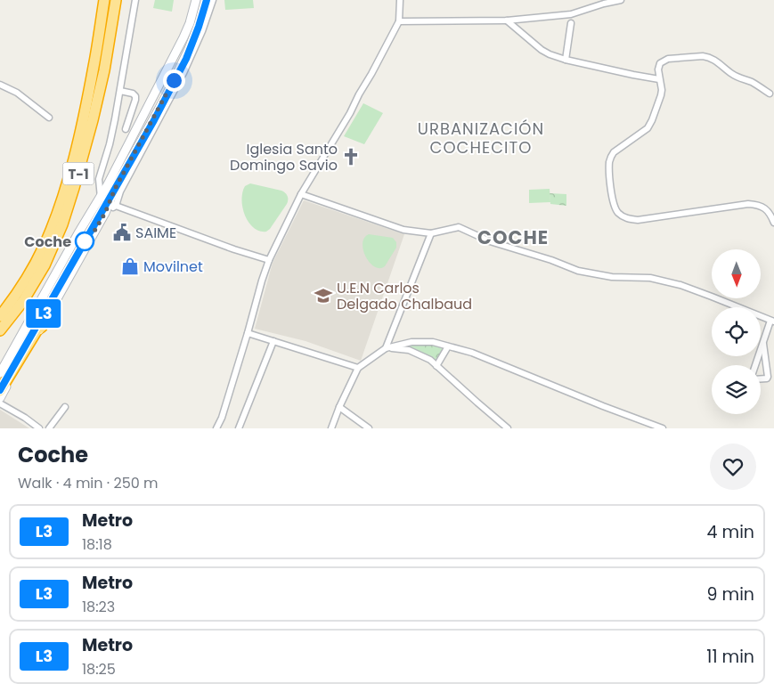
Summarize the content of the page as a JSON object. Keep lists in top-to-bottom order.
{
  "streets": {
    "highway": ["T-1"]
  },
  "districts": ["URBANIZACIÓN COCHECITO", "COCHE"],
  "places": {
    "church": ["Iglesia Santo Domingo Savio"],
    "public building": ["SAIME"],
    "other": ["Coche"],
    "shop": ["Movilnet"],
    "school or university": ["U.E.N Carlos Delgado Chalbaud"]
  },
  "lines": ["metro line L3"],
  "north": "bottom",
  "page": {
    "on_map": "L3",
    "heading": ["Coche", "Walk · 4 min · 250 m"],
    "list": [
      {
        "mark": "L3",
        "name": "Metro",
        "note": "18:18",
        "value": "4 min"
      },
      {
        "mark": "L3",
        "name": "Metro",
        "note": "18:23",
        "value": "9 min"
      },
      {
        "mark": "L3",
        "name": "Metro",
        "note": "18:25",
        "value": "11 min"
      }
    ]
  }
}
